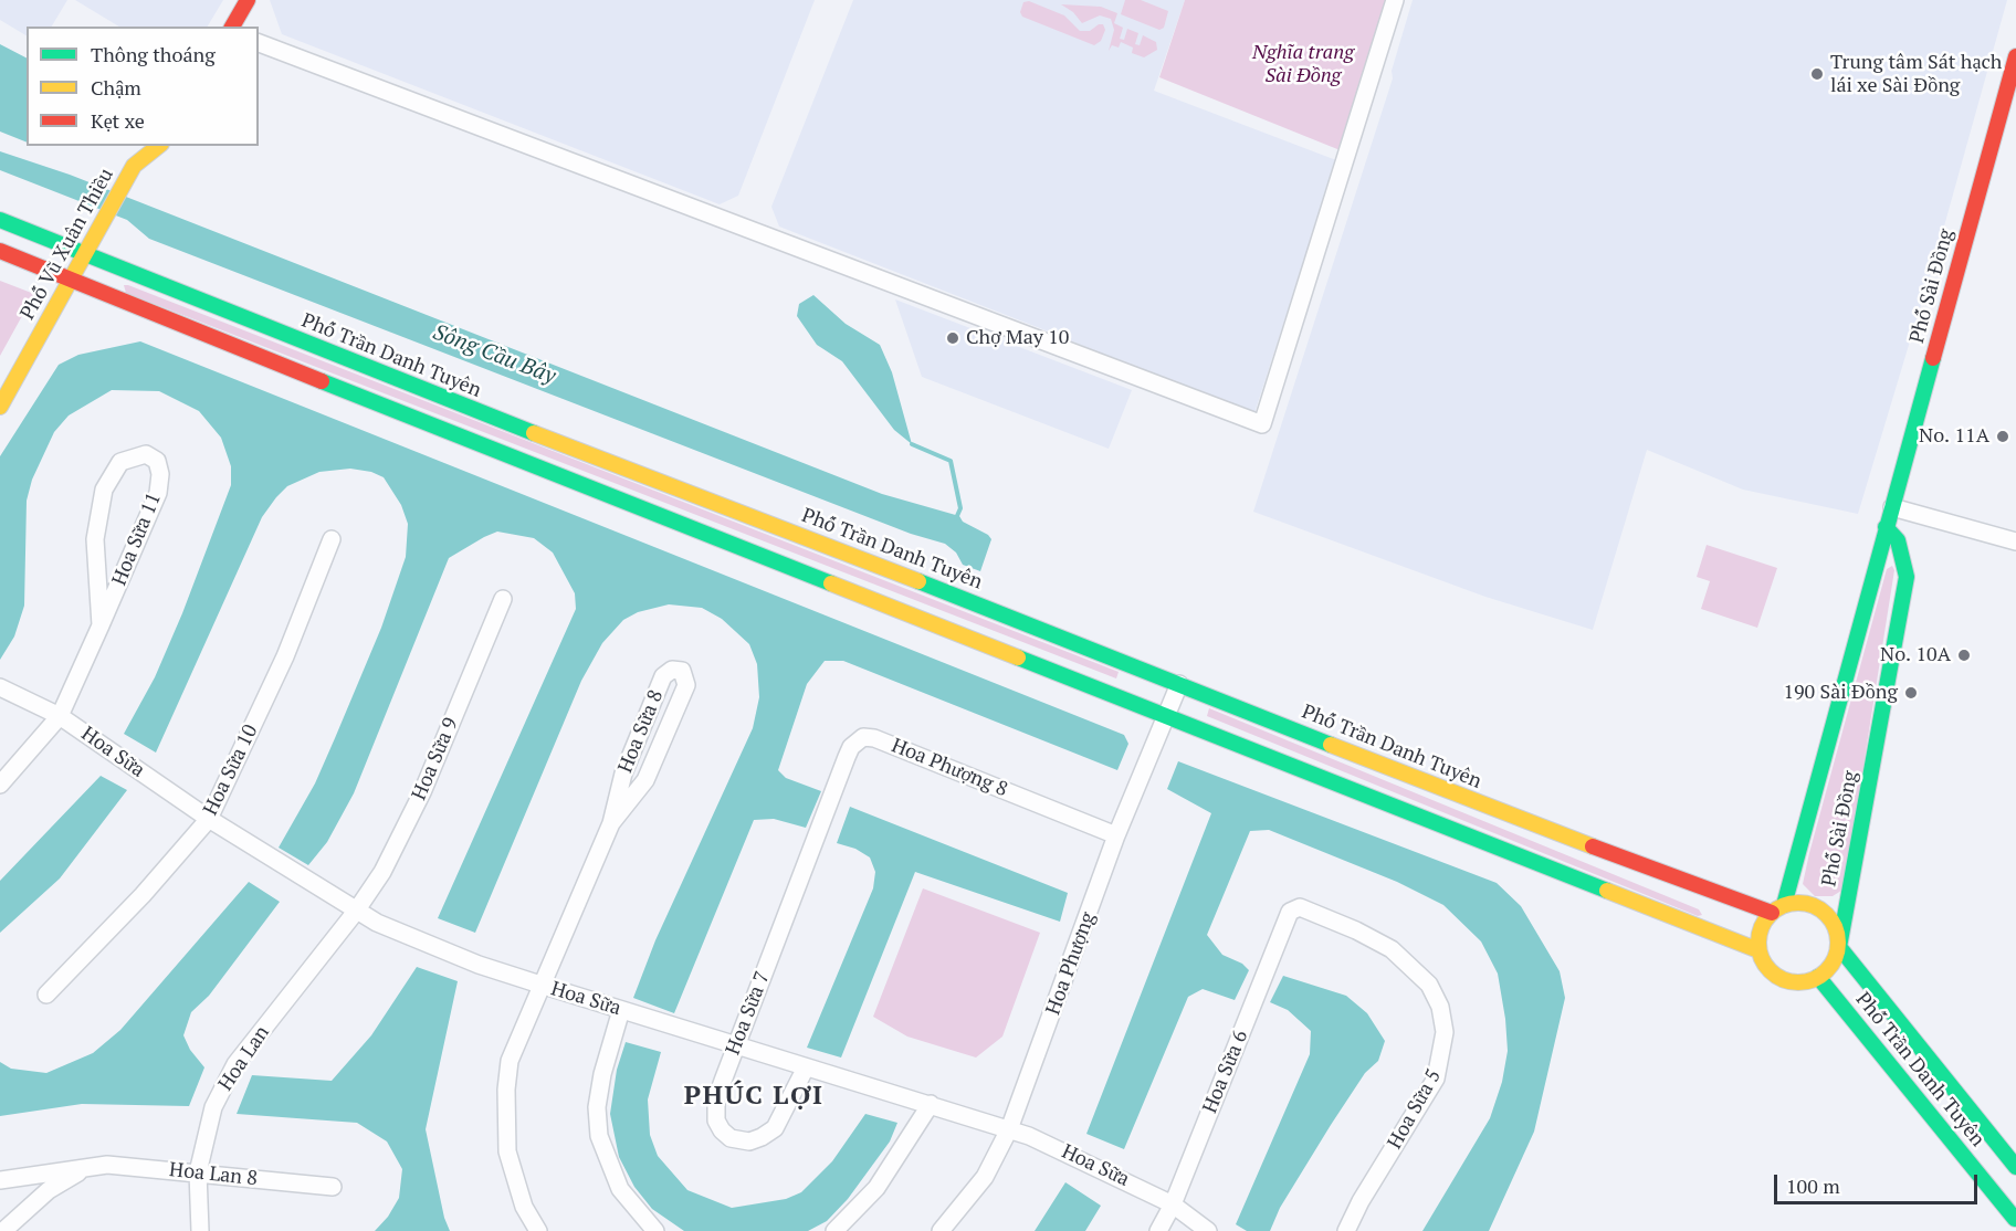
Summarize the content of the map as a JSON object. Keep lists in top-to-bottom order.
{
  "streets": {
    "main road": ["Phố Vũ Xuân Thiều", "Phố Sài Đồng", "Phố Trần Danh Tuyên"],
    "street": [
      "Hoa Sữa 11",
      "Hoa Sữa 8",
      "Hoa Sữa",
      "Hoa Sữa 9",
      "Hoa Phượng 8",
      "Hoa Sữa 10",
      "Hoa Phượng",
      "Hoa Sữa 7",
      "Hoa Lan",
      "Hoa Sữa 6",
      "Hoa Sữa 5",
      "Hoa Lan 8"
    ]
  },
  "crossings": [
    ["Phố Vũ Xuân Thiều", "Phố Trần Danh Tuyên"],
    ["Phố Sài Đồng", "Phố Trần Danh Tuyên"],
    ["Phố Trần Danh Tuyên", "Hoa Phượng"],
    ["Hoa Sữa 11", "Hoa Sữa"],
    ["Hoa Sữa 8", "Hoa Sữa"],
    ["Hoa Sữa", "Hoa Sữa 9"],
    ["Hoa Sữa", "Hoa Sữa 10"],
    ["Hoa Sữa", "Hoa Phượng"],
    ["Hoa Sữa", "Hoa Sữa 7"],
    ["Hoa Sữa", "Hoa Lan"],
    ["Hoa Sữa", "Hoa Sữa 6"],
    ["Hoa Sữa 9", "Hoa Lan"],
    ["Hoa Phượng 8", "Hoa Phượng"],
    ["Hoa Phượng 8", "Hoa Sữa 7"],
    ["Hoa Lan", "Hoa Lan 8"],
    ["Hoa Sữa 6", "Hoa Sữa 5"]
  ],
  "districts": ["PHÚC LỢI"],
  "water": ["Sông Cầu Bây"],
  "parks": ["Nghĩa trang Sài Đồng"],
  "places": [
    "Trung tâm Sát hạch lái xe Sài Đồng",
    "Chợ May 10",
    "No. 11A",
    "No. 10A",
    "190 Sài Đồng"
  ],
  "legend": ["Thông thoáng", "Chậm", "Kẹt xe"],
  "scale_bar": "100 m"
}
